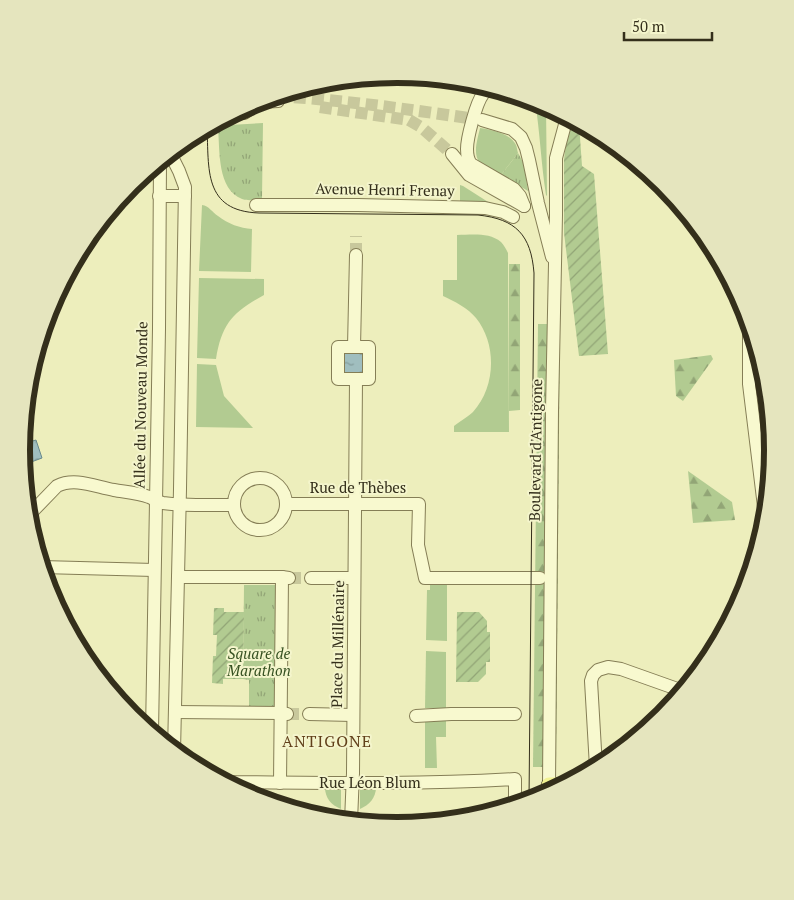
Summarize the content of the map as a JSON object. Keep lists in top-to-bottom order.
{
  "streets": {
    "street": [
      "Avenue Henri Frenay",
      "Allée du Nouveau Monde",
      "Boulevard d'Antigone",
      "Rue de Thèbes",
      "Place du Millénaire",
      "Rue Léon Blum"
    ]
  },
  "crossings": [
    ["Rue de Thèbes", "Place du Millénaire"],
    ["Place du Millénaire", "Rue Léon Blum"]
  ],
  "districts": ["ANTIGONE"],
  "parks": ["Square de Marathon"],
  "scale_bar": "50 m"
}
